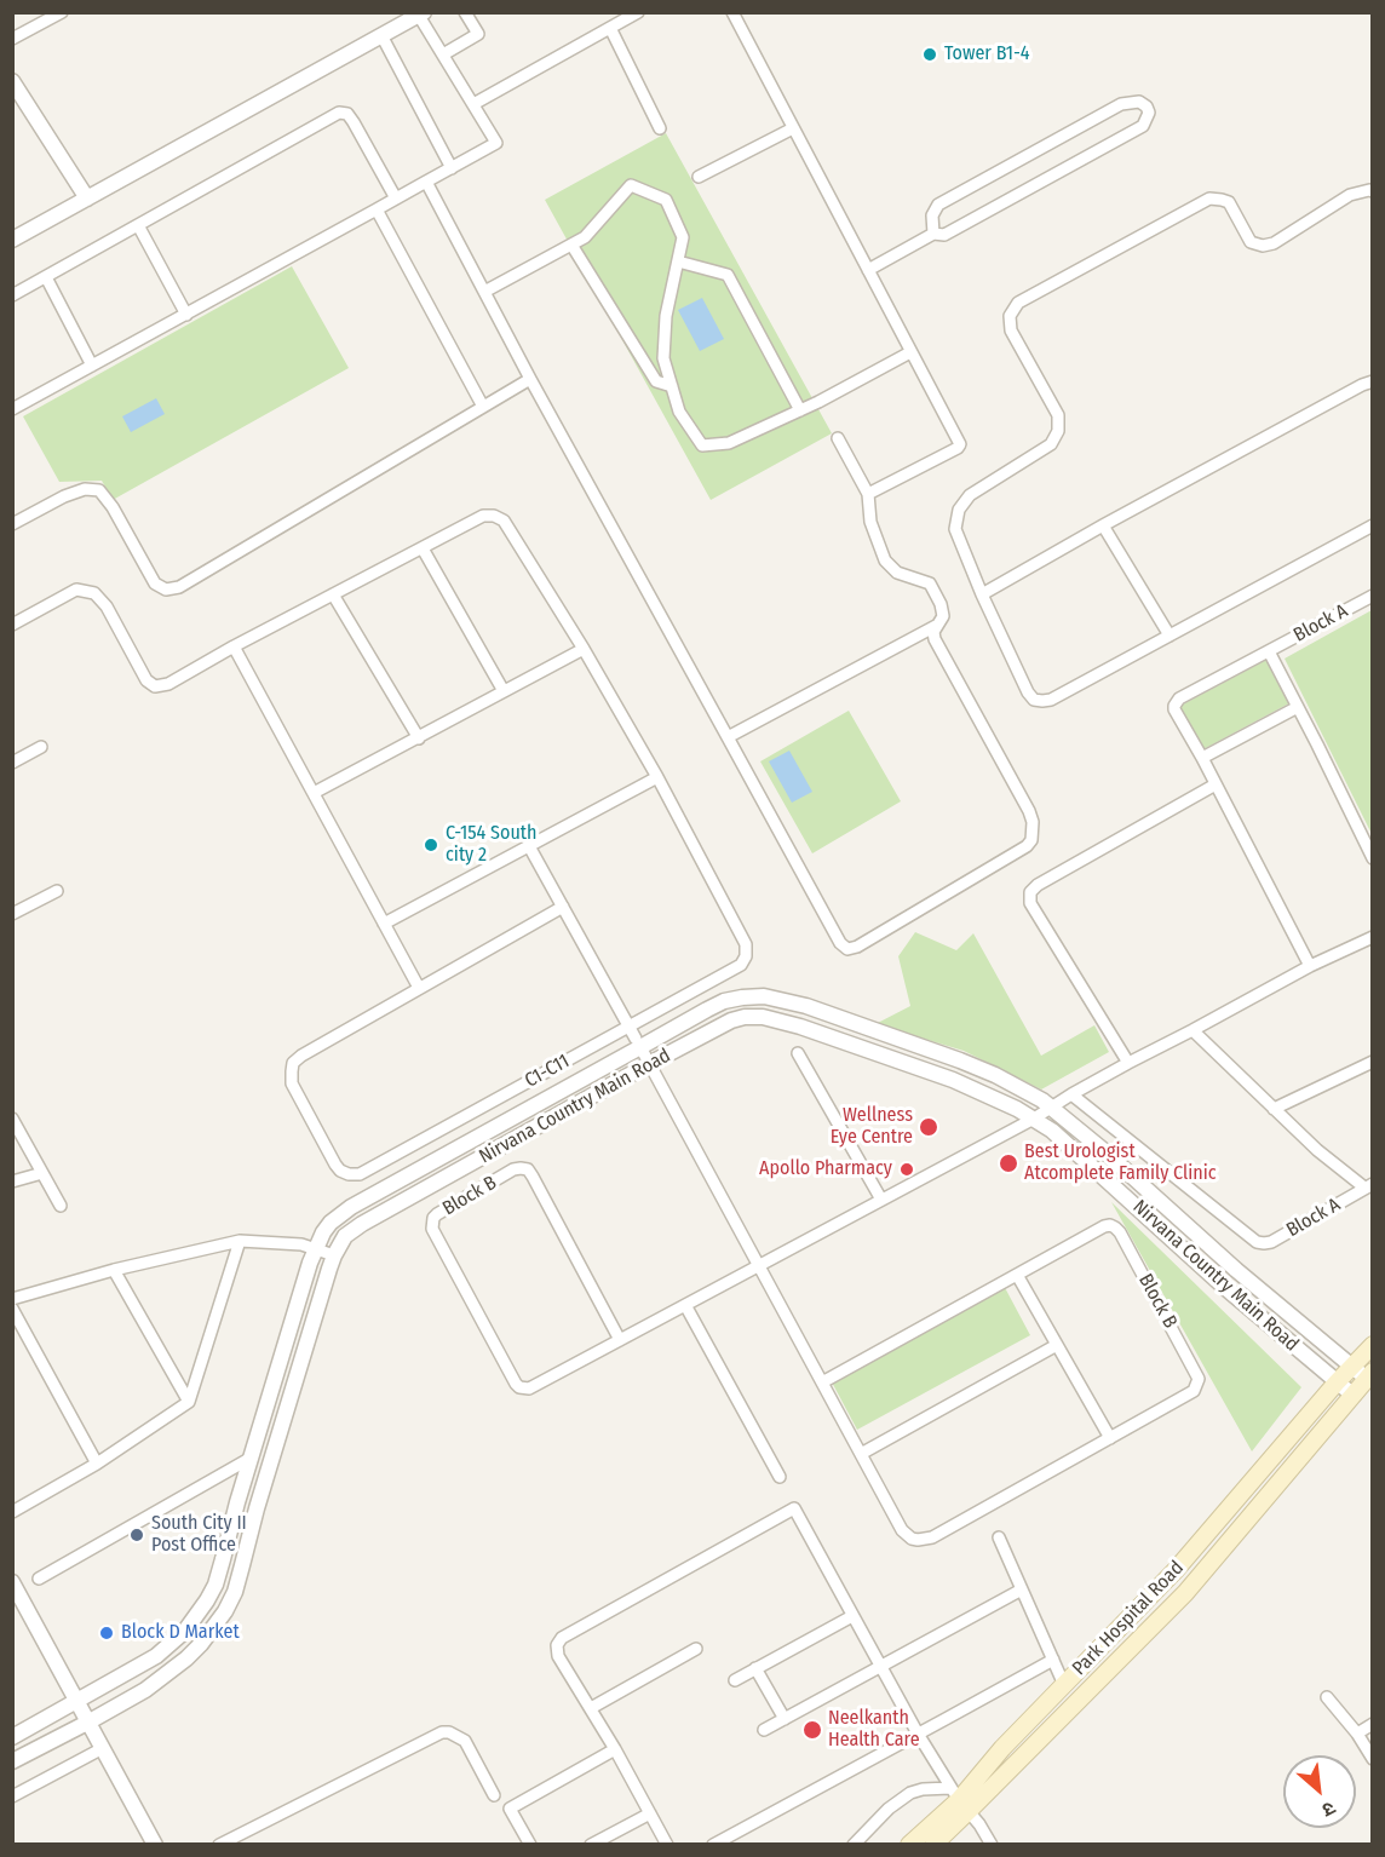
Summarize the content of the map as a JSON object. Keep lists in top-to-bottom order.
{
  "streets": {
    "main road": ["Park Hospital Road"],
    "street": [
      "Block A",
      "C1-C11",
      "Nirvana Country Main Road",
      "Block B"
    ]
  },
  "crossings": [
    ["Block A", "Block B"],
    ["C1-C11", "Block B"],
    ["Nirvana Country Main Road", "Block B"],
    ["Nirvana Country Main Road", "Park Hospital Road"]
  ],
  "places": [
    "Tower B1-4",
    "C-154 South city 2",
    "Wellness Eye Centre",
    "Best Urologist Atcomplete Family Clinic",
    "Apollo Pharmacy",
    "South City II Post Office",
    "Block D Market",
    "Neelkanth Health Care"
  ],
  "north": "bottom right"
}
